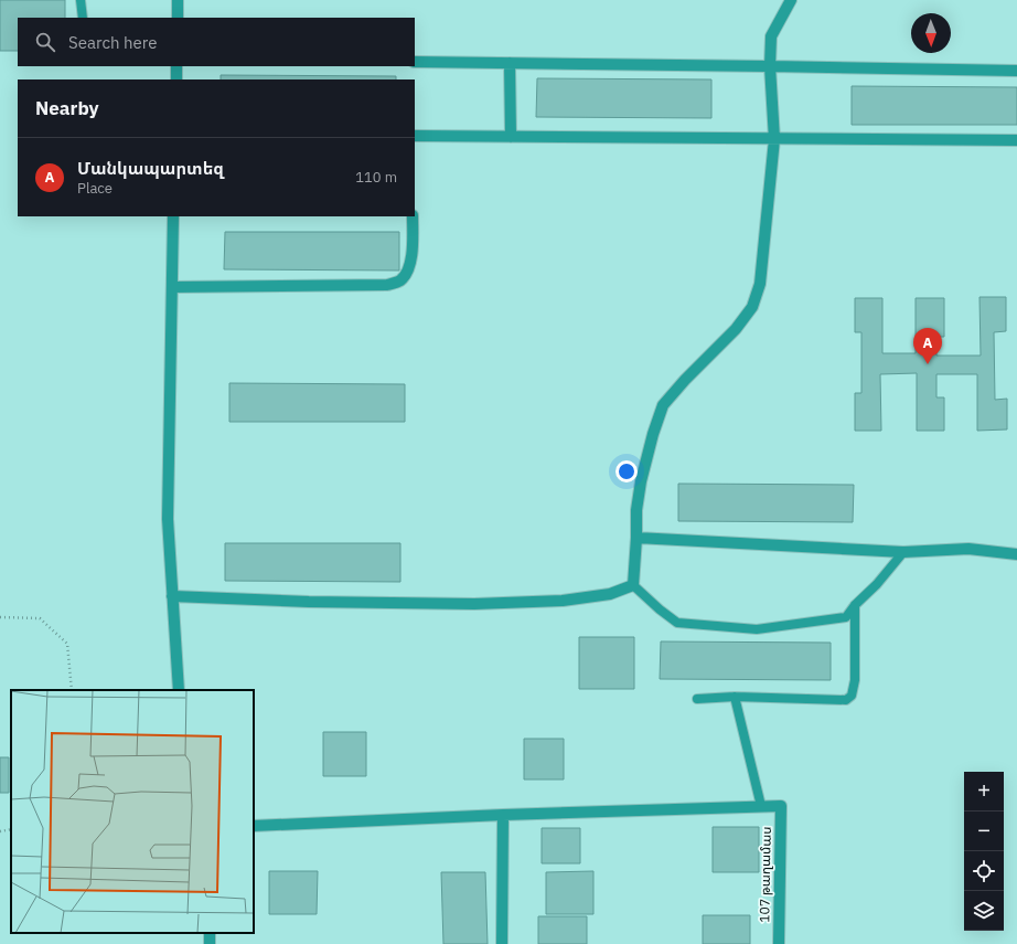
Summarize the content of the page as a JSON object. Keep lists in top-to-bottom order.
{
  "streets": {
    "street": ["107 թաղամաս"]
  },
  "north": "bottom",
  "page": {
    "search": "Search here",
    "heading": "Nearby",
    "list": [
      {
        "mark": "A",
        "name": "Մանկապարտեզ",
        "note": "Place",
        "value": "110 m"
      }
    ],
    "pins": "A",
    "map_buttons": ["+", "−"]
  }
}
